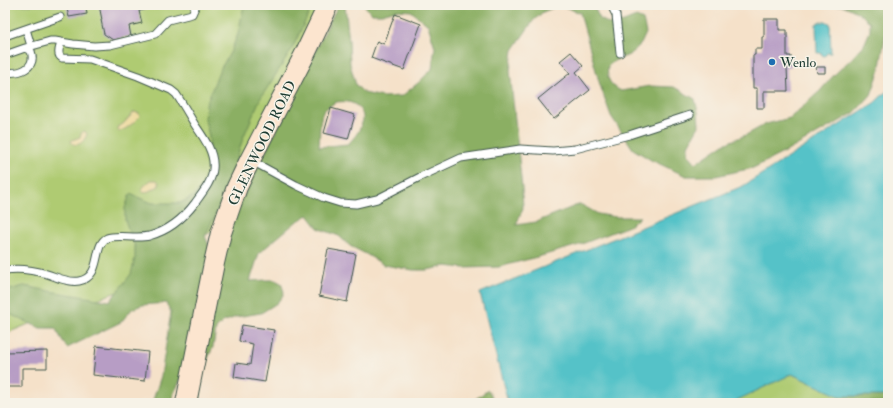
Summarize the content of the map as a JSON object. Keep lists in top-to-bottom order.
{
  "streets": {
    "main road": ["GLENWOOD ROAD"]
  },
  "places": ["Wenlo"]
}
